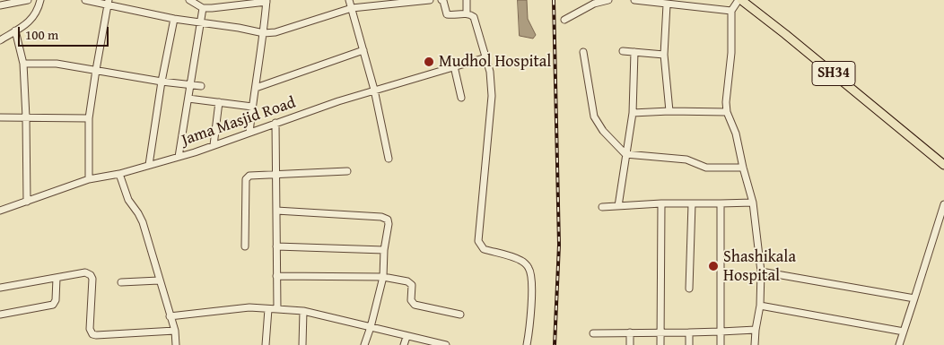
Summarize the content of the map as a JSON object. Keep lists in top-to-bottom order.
{
  "streets": {
    "main road": ["SH34"],
    "street": ["Jama Masjid Road"]
  },
  "places": ["Mudhol Hospital", "Shashikala Hospital"],
  "scale_bar": "100 m"
}
